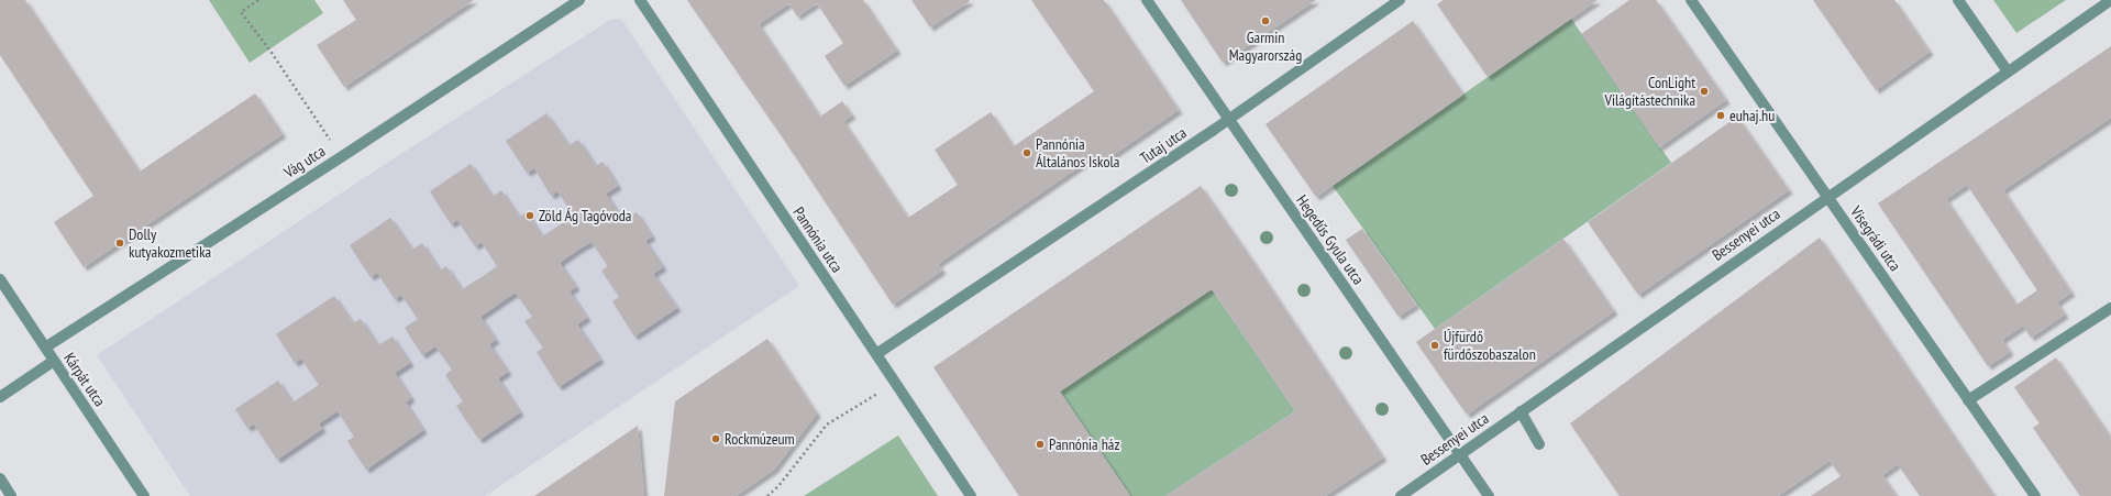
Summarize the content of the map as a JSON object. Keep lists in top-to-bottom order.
{
  "streets": {
    "street": [
      "Tutaj utca",
      "Vág utca",
      "Bessenyei utca",
      "Visegrádi utca",
      "Pannónia utca",
      "Hegedűs Gyula utca",
      "Kárpát utca"
    ]
  },
  "crossings": [
    ["Tutaj utca", "Pannónia utca"],
    ["Tutaj utca", "Hegedűs Gyula utca"],
    ["Vág utca", "Kárpát utca"],
    ["Bessenyei utca", "Visegrádi utca"],
    ["Bessenyei utca", "Hegedűs Gyula utca"]
  ],
  "places": [
    "Garmin Magyarország",
    "ConLight Világítástechnika",
    "euhaj.hu",
    "Pannónia Általános Iskola",
    "Zöld Ág Tagóvoda",
    "Dolly kutyakozmetika",
    "Újfürdő fürdőszobaszalon",
    "Rockmúzeum",
    "Pannónia ház"
  ]
}
